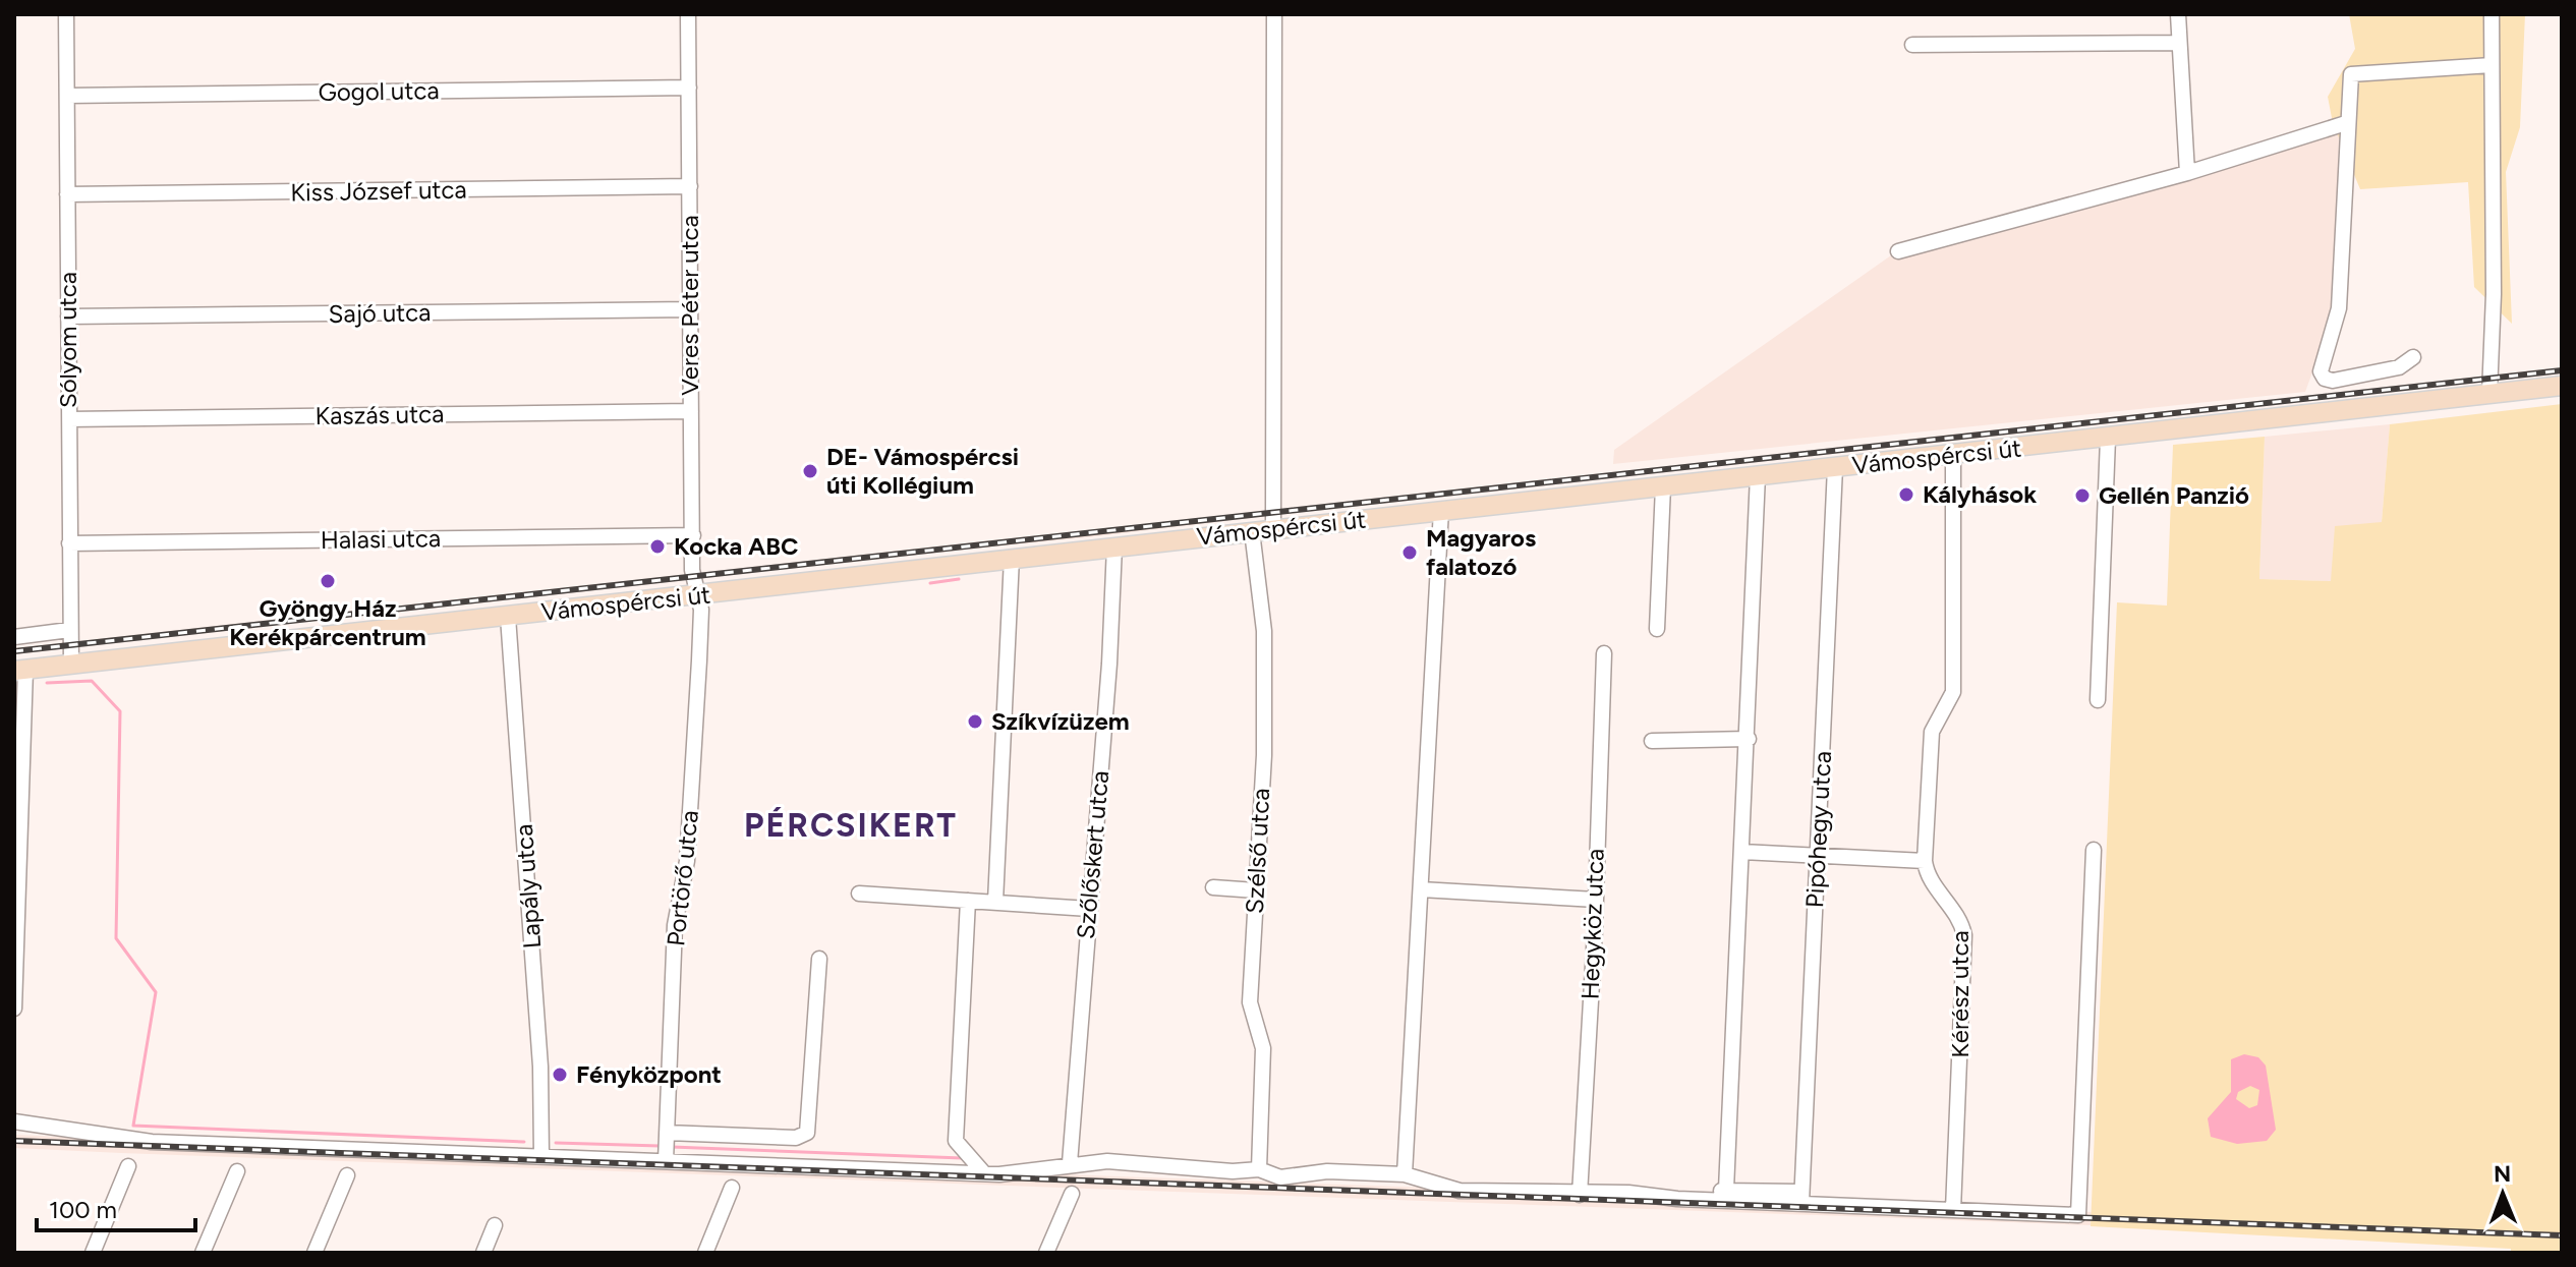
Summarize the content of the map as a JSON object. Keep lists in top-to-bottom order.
{
  "streets": {
    "main road": ["Vámospércsi út"],
    "street": [
      "Gogol utca",
      "Kiss József utca",
      "Veres Péter utca",
      "Sajó utca",
      "Sólyom utca",
      "Kaszás utca",
      "Halasi utca",
      "Pipóhegy utca",
      "Szélső utca",
      "Szőlőskert utca",
      "Portörő utca",
      "Lapály utca",
      "Hegyköz utca",
      "Kérész utca"
    ]
  },
  "crossings": [
    ["Gogol utca", "Veres Péter utca"],
    ["Gogol utca", "Sólyom utca"],
    ["Kiss József utca", "Veres Péter utca"],
    ["Kiss József utca", "Sólyom utca"],
    ["Veres Péter utca", "Sajó utca"],
    ["Veres Péter utca", "Kaszás utca"],
    ["Veres Péter utca", "Vámospércsi út"],
    ["Veres Péter utca", "Halasi utca"],
    ["Veres Péter utca", "Portörő utca"],
    ["Sajó utca", "Sólyom utca"],
    ["Sólyom utca", "Kaszás utca"],
    ["Sólyom utca", "Vámospércsi út"],
    ["Sólyom utca", "Halasi utca"],
    ["Vámospércsi út", "Pipóhegy utca"],
    ["Vámospércsi út", "Szélső utca"],
    ["Vámospércsi út", "Szőlőskert utca"],
    ["Vámospércsi út", "Portörő utca"],
    ["Vámospércsi út", "Lapály utca"]
  ],
  "districts": ["PÉRCSIKERT"],
  "places": [
    "DE- Vámospércsi úti Kollégium",
    "Kályhások",
    "Gellén Panzió",
    "Kocka ABC",
    "Magyaros falatozó",
    "Gyöngy Ház Kerékpárcentrum",
    "Szíkvízüzem",
    "Fényközpont"
  ],
  "scale_bar": "100 m",
  "north": "top"
}
